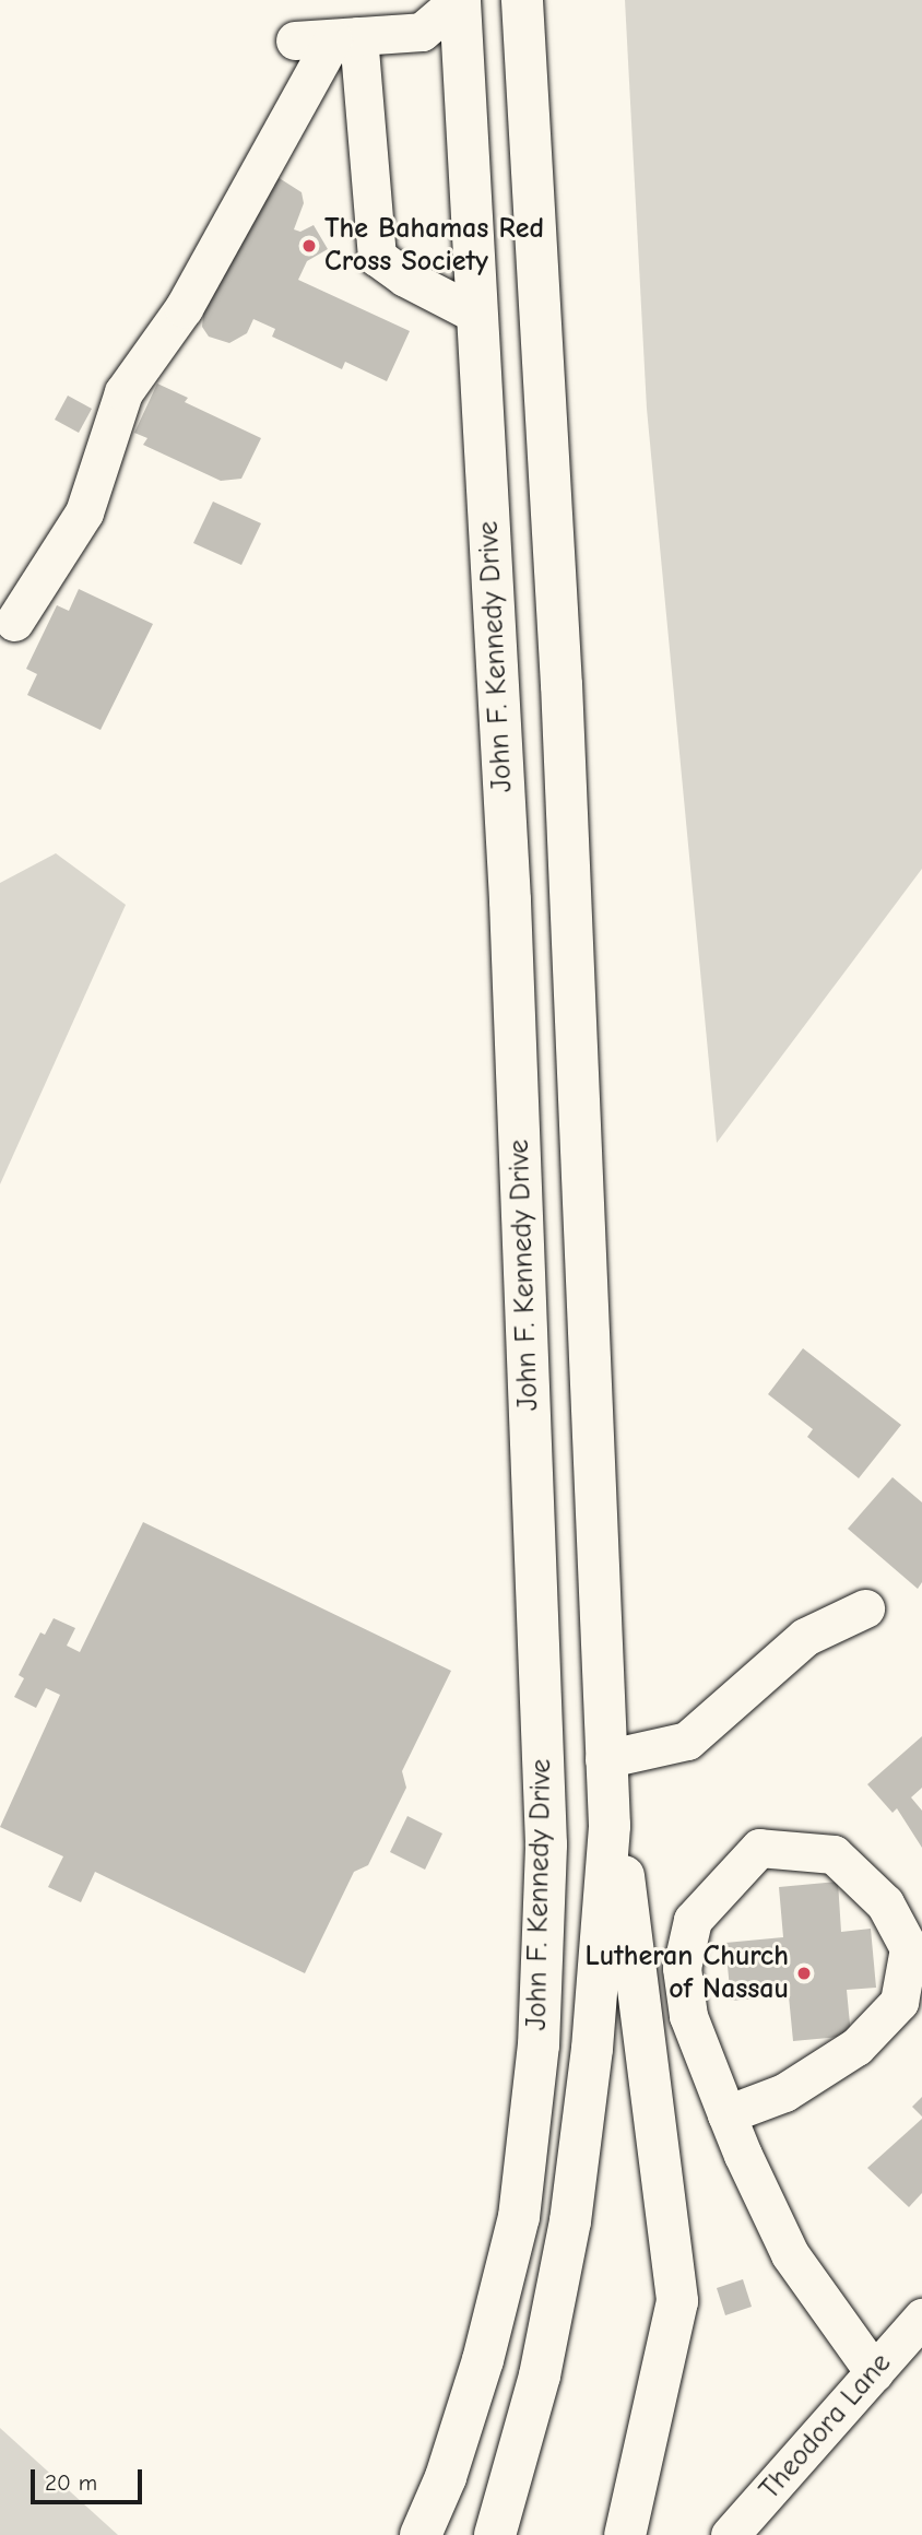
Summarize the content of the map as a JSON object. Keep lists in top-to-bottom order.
{
  "streets": {
    "highway": ["John F. Kennedy Drive"],
    "street": ["Theodora Lane"]
  },
  "places": ["The Bahamas Red Cross Society", "Lutheran Church of Nassau"],
  "scale_bar": "20 m"
}
